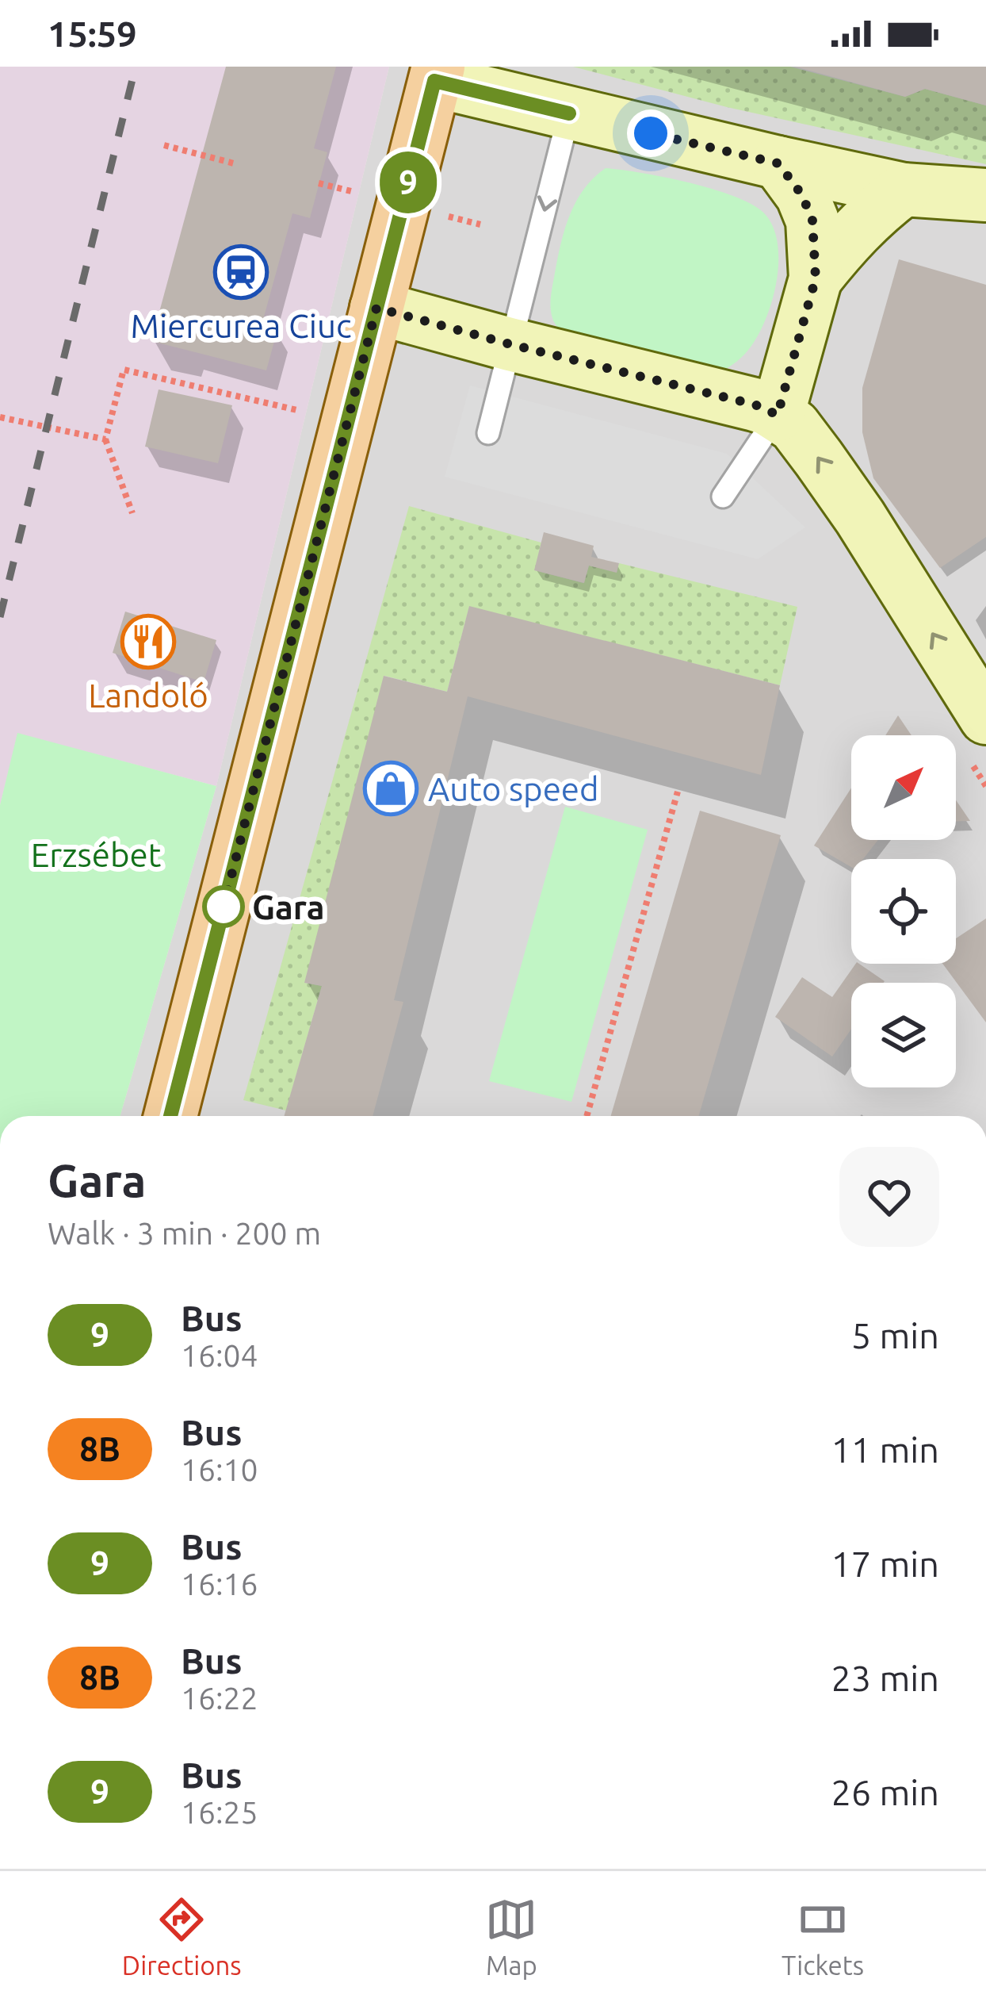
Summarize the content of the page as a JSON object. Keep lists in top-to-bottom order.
{
  "parks": ["Erzsébet"],
  "places": {
    "station": ["Miercurea Ciuc"],
    "restaurant": ["Landoló"],
    "shop": ["Auto speed"],
    "other": ["Gara"]
  },
  "lines": ["bus line 9"],
  "north": "top right",
  "page": {
    "status": "15:59",
    "on_map": "9",
    "heading": ["Gara", "Walk · 3 min · 200 m"],
    "list": [
      {
        "mark": "9",
        "name": "Bus",
        "note": "16:04",
        "value": "5 min"
      },
      {
        "mark": "8B",
        "name": "Bus",
        "note": "16:10",
        "value": "11 min"
      },
      {
        "mark": "9",
        "name": "Bus",
        "note": "16:16",
        "value": "17 min"
      },
      {
        "mark": "8B",
        "name": "Bus",
        "note": "16:22",
        "value": "23 min"
      },
      {
        "mark": "9",
        "name": "Bus",
        "note": "16:25",
        "value": "26 min"
      }
    ],
    "tabs": ["Directions", "Map", "Tickets"]
  }
}
